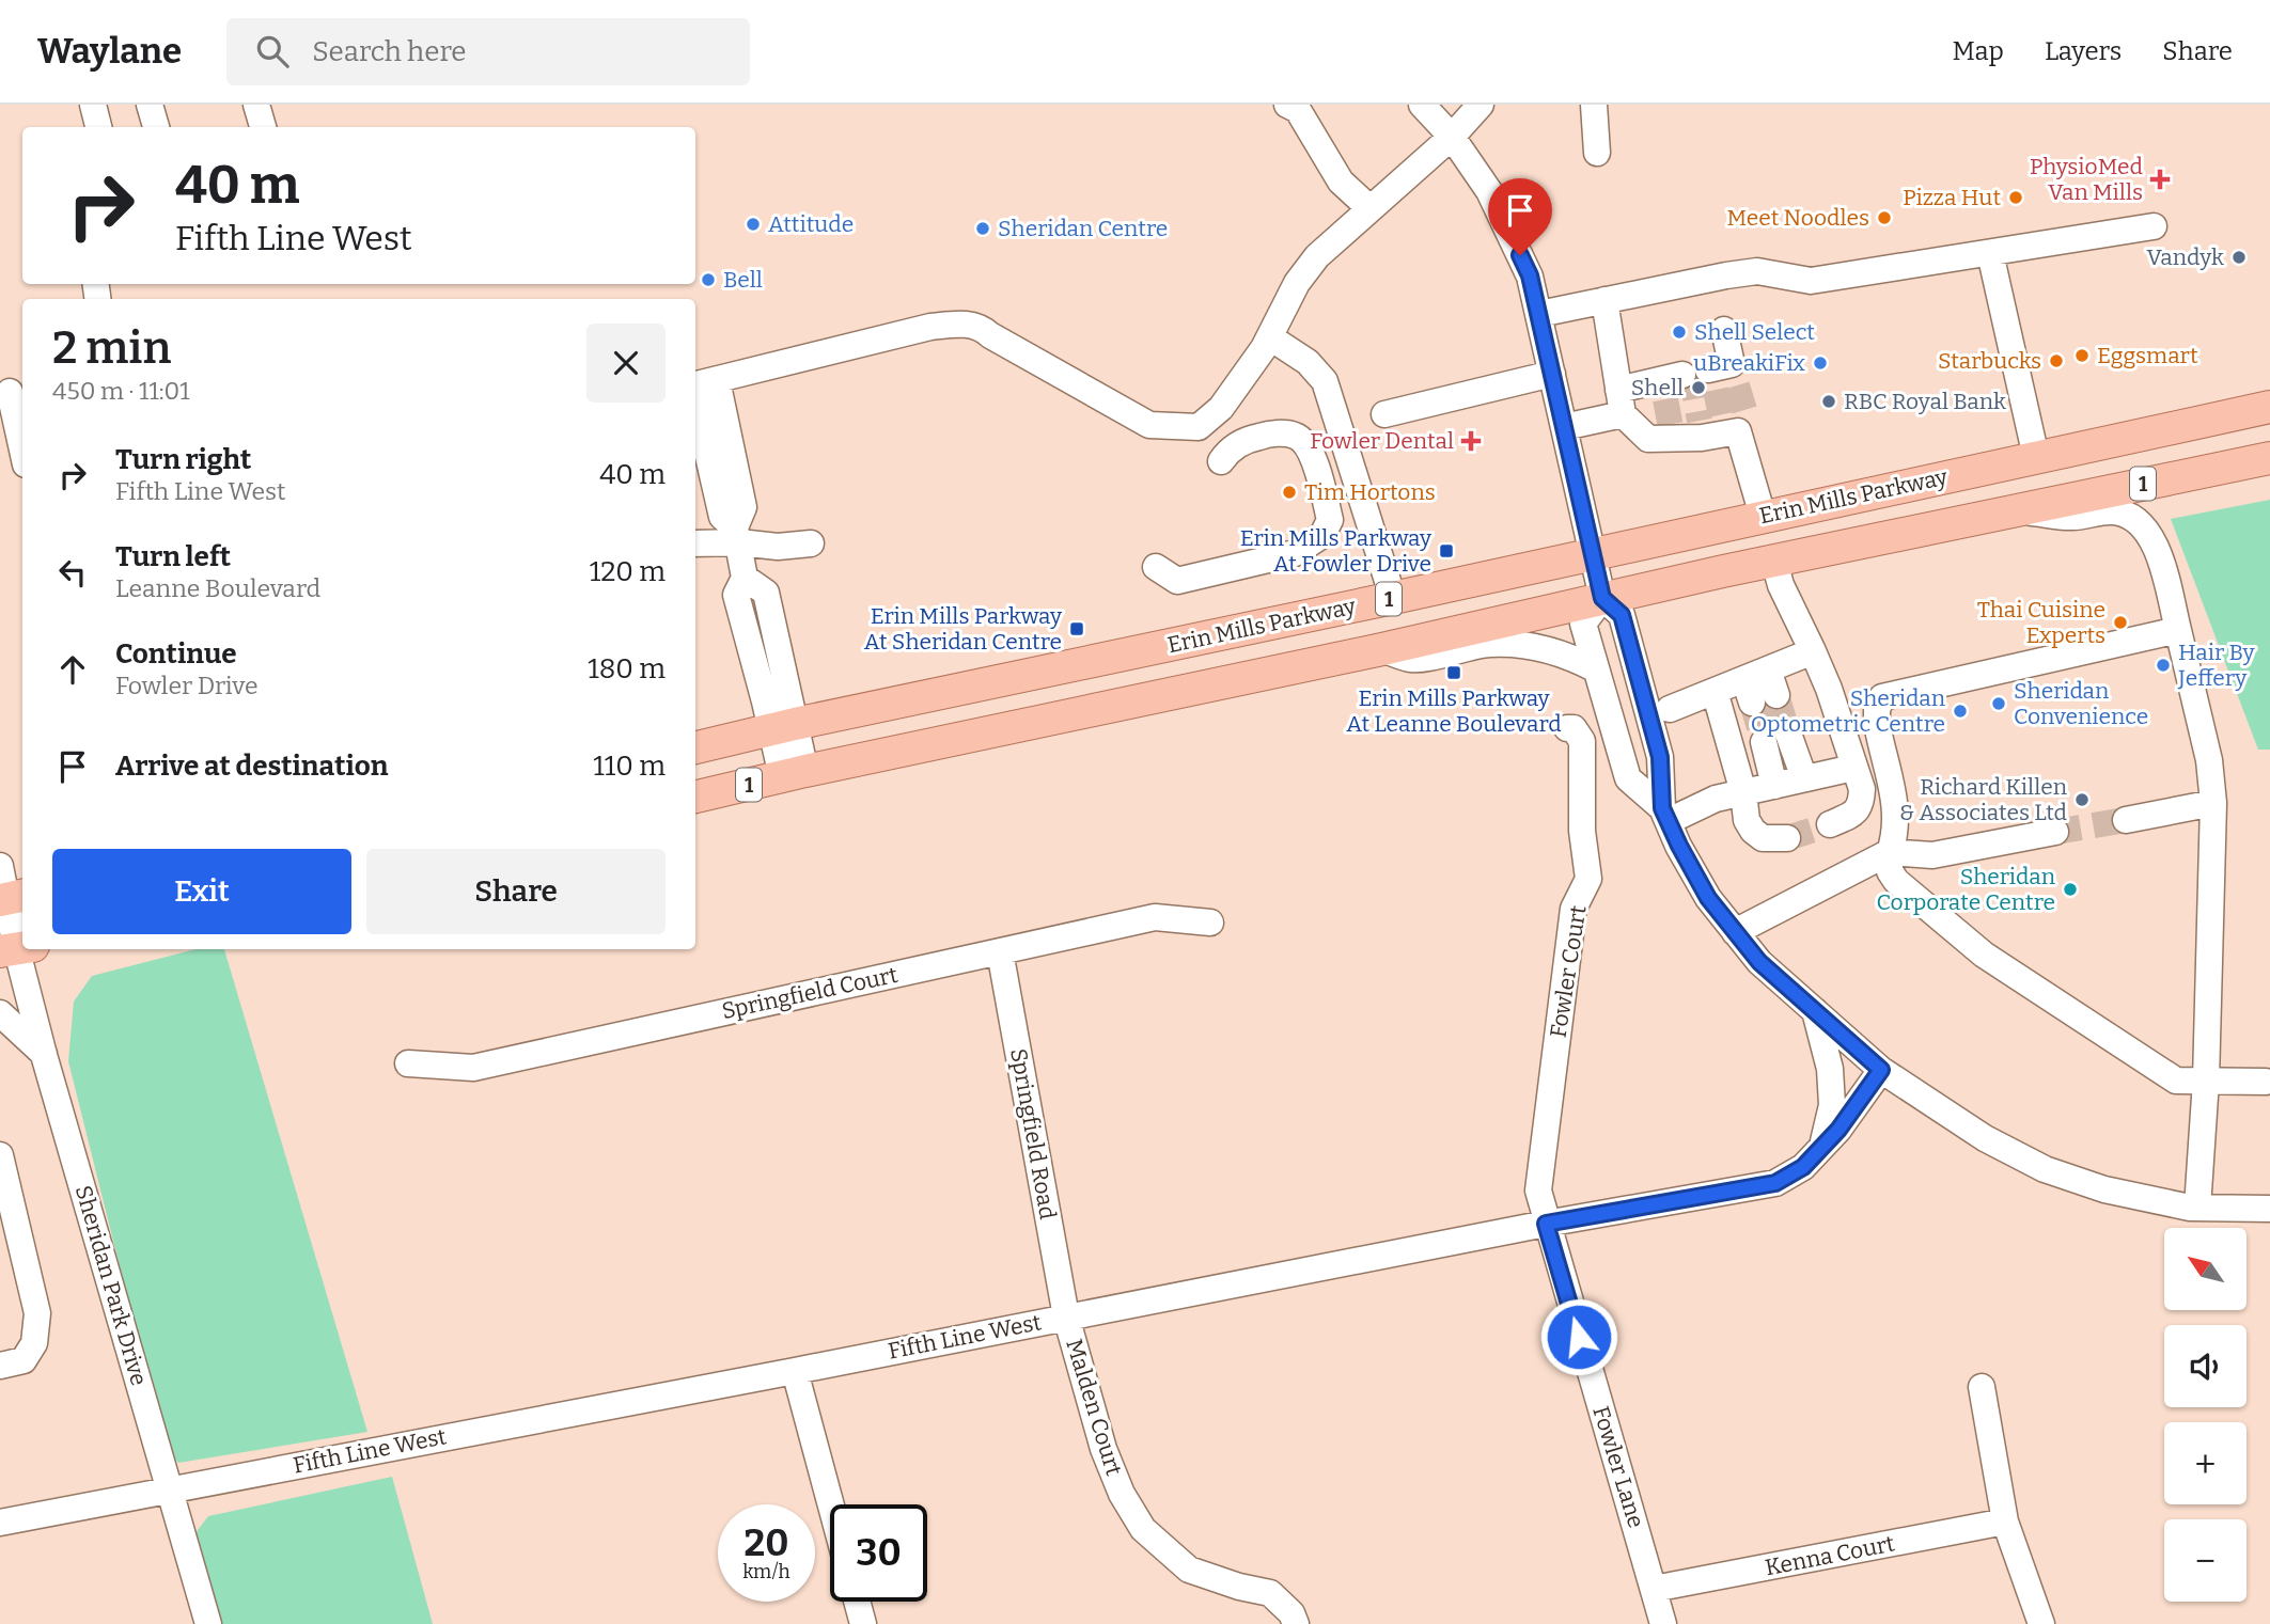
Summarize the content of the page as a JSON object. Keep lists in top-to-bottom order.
{
  "streets": {
    "main road": ["1", "Erin Mills Parkway"],
    "street": [
      "Fowler Court",
      "Springfield Court",
      "Springfield Road",
      "Sheridan Park Drive",
      "Fifth Line West",
      "Malden Court",
      "Fowler Lane",
      "Kenna Court"
    ]
  },
  "crossings": [
    ["Fowler Court", "Fifth Line West"],
    ["Fowler Court", "Fowler Lane"],
    ["Springfield Court", "Springfield Road"],
    ["Springfield Road", "Fifth Line West"],
    ["Springfield Road", "Malden Court"],
    ["Sheridan Park Drive", "Fifth Line West"],
    ["Fifth Line West", "Malden Court"],
    ["Fifth Line West", "Fowler Lane"],
    ["Fowler Lane", "Kenna Court"]
  ],
  "places": {
    "health": ["PhysioMed Van Mills", "Fowler Dental"],
    "other": [
      "Pizza Hut",
      "Meet Noodles",
      "Attitude",
      "Sheridan Centre",
      "Vandyk",
      "Bell",
      "Shell Select",
      "Eggsmart",
      "Starbucks",
      "uBreakiFix",
      "Shell",
      "RBC Royal Bank",
      "Tim Hortons",
      "Thai Cuisine Experts",
      "Hair By Jeffery",
      "Sheridan Convenience",
      "Sheridan Optometric Centre",
      "Richard Killen & Associates Ltd",
      "Sheridan Corporate Centre"
    ],
    "transit": ["Erin Mills Parkway At Fowler Drive", "Erin Mills Parkway At Sheridan Centre", "Erin Mills Parkway At Leanne Boulevard"]
  },
  "north": "top left",
  "page": {
    "header": "Waylane",
    "search": "Search here",
    "nav": ["Map", "Layers", "Share"],
    "turn": ["40 m", "Fifth Line West"],
    "heading": ["2 min", "450 m · 11:01"],
    "list": [
      {
        "name": "Turn right",
        "note": "Fifth Line West",
        "value": "40 m"
      },
      {
        "name": "Turn left",
        "note": "Leanne Boulevard",
        "value": "120 m"
      },
      {
        "name": "Continue",
        "note": "Fowler Drive",
        "value": "180 m"
      },
      {
        "name": "Arrive at destination",
        "value": "110 m"
      }
    ],
    "buttons": ["Exit", "Share"],
    "map_buttons": ["+", "−"],
    "speed": "20 km/h",
    "limit": "30"
  }
}
